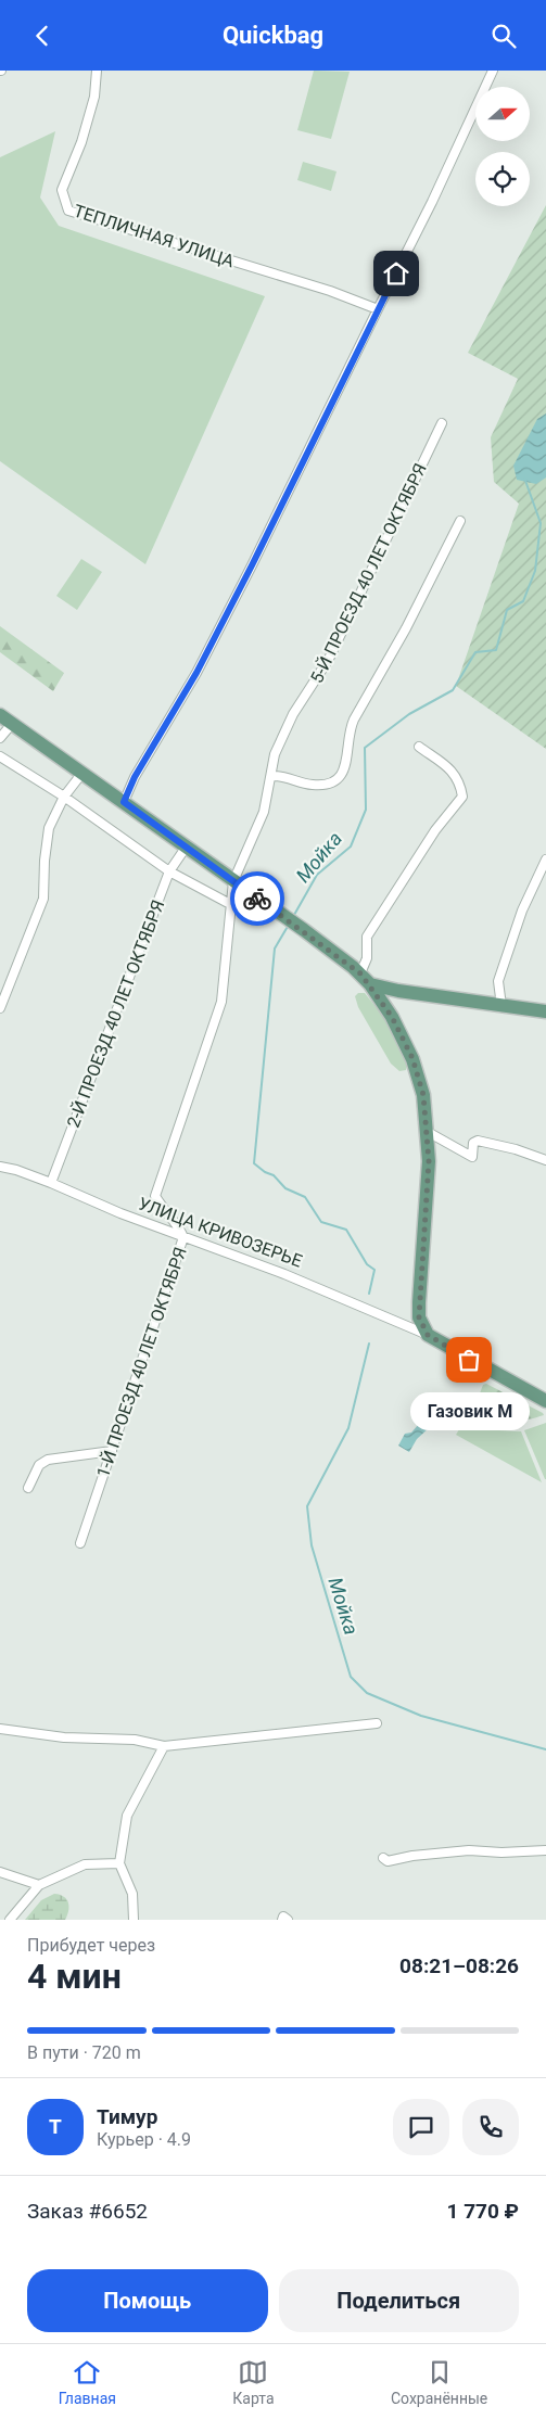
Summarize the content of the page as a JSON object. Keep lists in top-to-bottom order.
{
  "streets": {
    "main road": ["УЛИЦА КРИВОЗЕРЬЕ"],
    "street": [
      "ТЕПЛИЧНАЯ УЛИЦА",
      "5-Й ПРОЕЗД 40 ЛЕТ ОКТЯБРЯ",
      "2-Й ПРОЕЗД 40 ЛЕТ ОКТЯБРЯ",
      "1-Й ПРОЕЗД 40 ЛЕТ ОКТЯБРЯ"
    ]
  },
  "crossings": [
    ["5-Й ПРОЕЗД 40 ЛЕТ ОКТЯБРЯ", "1-Й ПРОЕЗД 40 ЛЕТ ОКТЯБРЯ"],
    ["2-Й ПРОЕЗД 40 ЛЕТ ОКТЯБРЯ", "УЛИЦА КРИВОЗЕРЬЕ"],
    ["УЛИЦА КРИВОЗЕРЬЕ", "1-Й ПРОЕЗД 40 ЛЕТ ОКТЯБРЯ"]
  ],
  "water": ["Мойка"],
  "places": ["Газовик М"],
  "north": "right",
  "page": {
    "header": "Quickbag",
    "bubble": "Газовик М",
    "heading": ["4 мин", "Прибудет через", "08:21–08:26"],
    "panel": [
      "Тимур",
      "Курьер · 4.9",
      "Заказ #6652",
      "1 770 ₽"
    ],
    "bar": "В пути · 720 m",
    "round": "Т",
    "buttons": ["Помощь", "Поделиться"],
    "tabs": ["Главная", "Карта", "Сохранённые"]
  }
}
